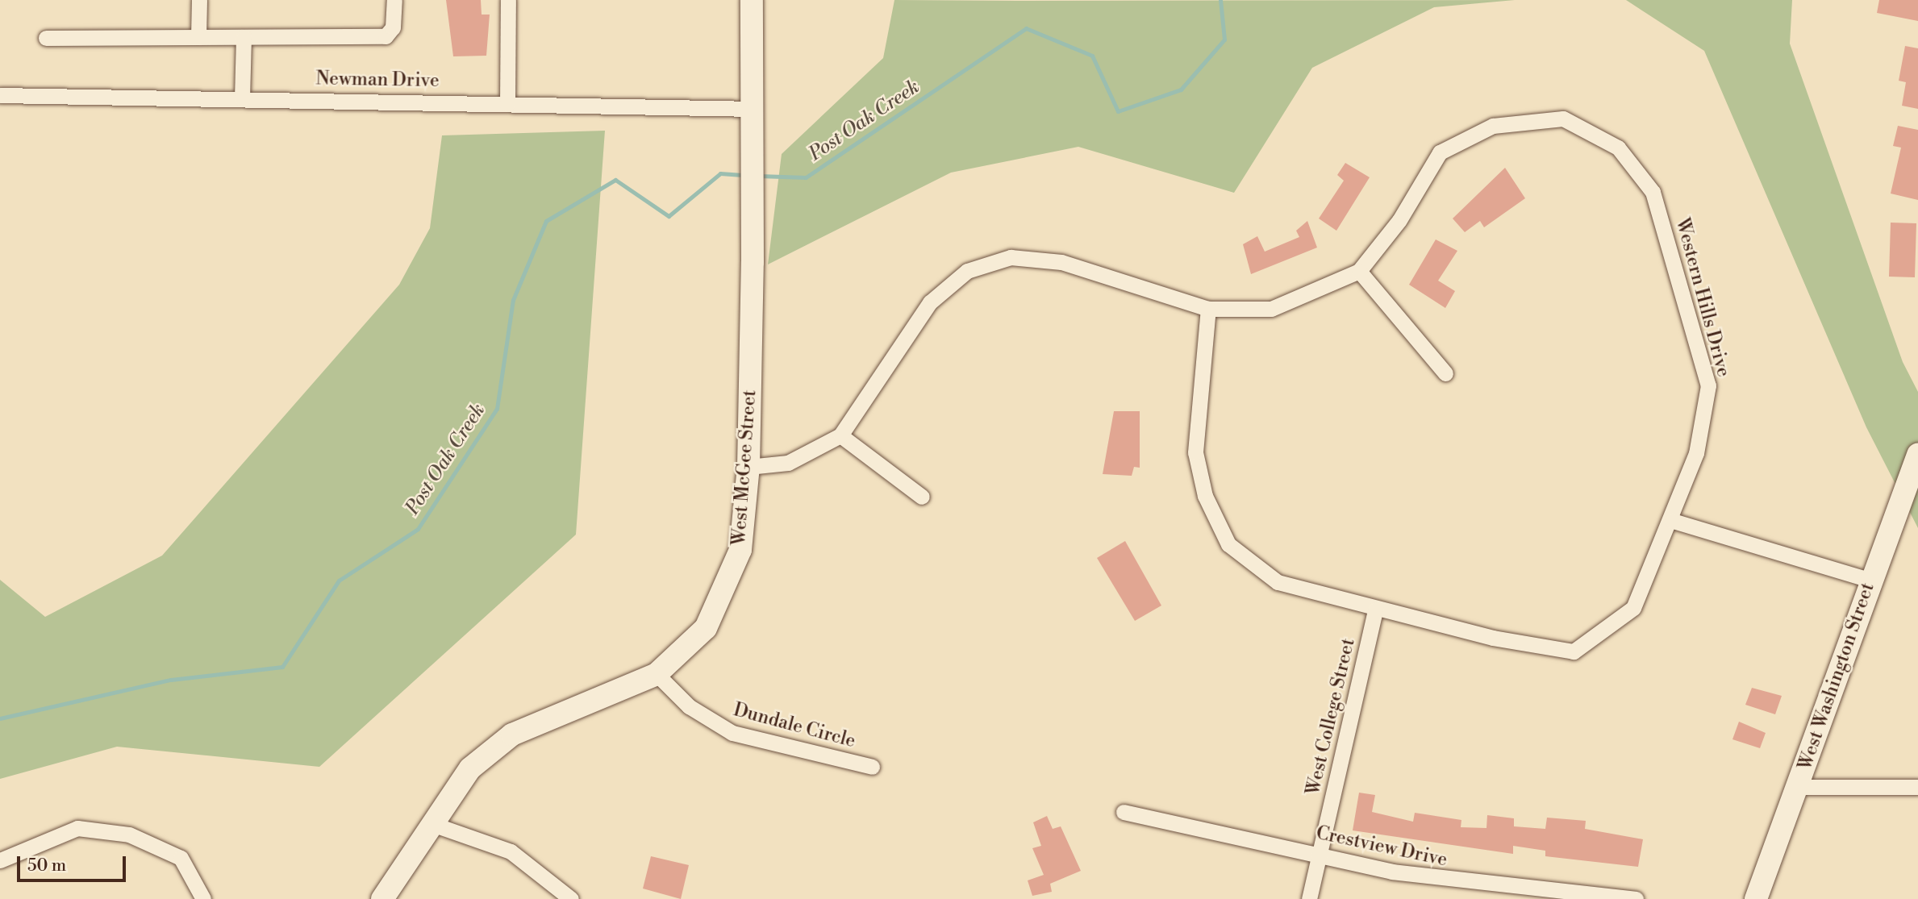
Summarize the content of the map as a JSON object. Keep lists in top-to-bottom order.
{
  "streets": {
    "street": [
      "Newman Drive",
      "Western Hills Drive",
      "West McGee Street",
      "West Washington Street",
      "West College Street",
      "Dundale Circle",
      "Crestview Drive"
    ]
  },
  "crossings": [
    ["Newman Drive", "West McGee Street"],
    ["Western Hills Drive", "West McGee Street"],
    ["Western Hills Drive", "West College Street"],
    ["West McGee Street", "Dundale Circle"],
    ["West College Street", "Crestview Drive"]
  ],
  "water": ["Post Oak Creek"],
  "scale_bar": "50 m"
}
